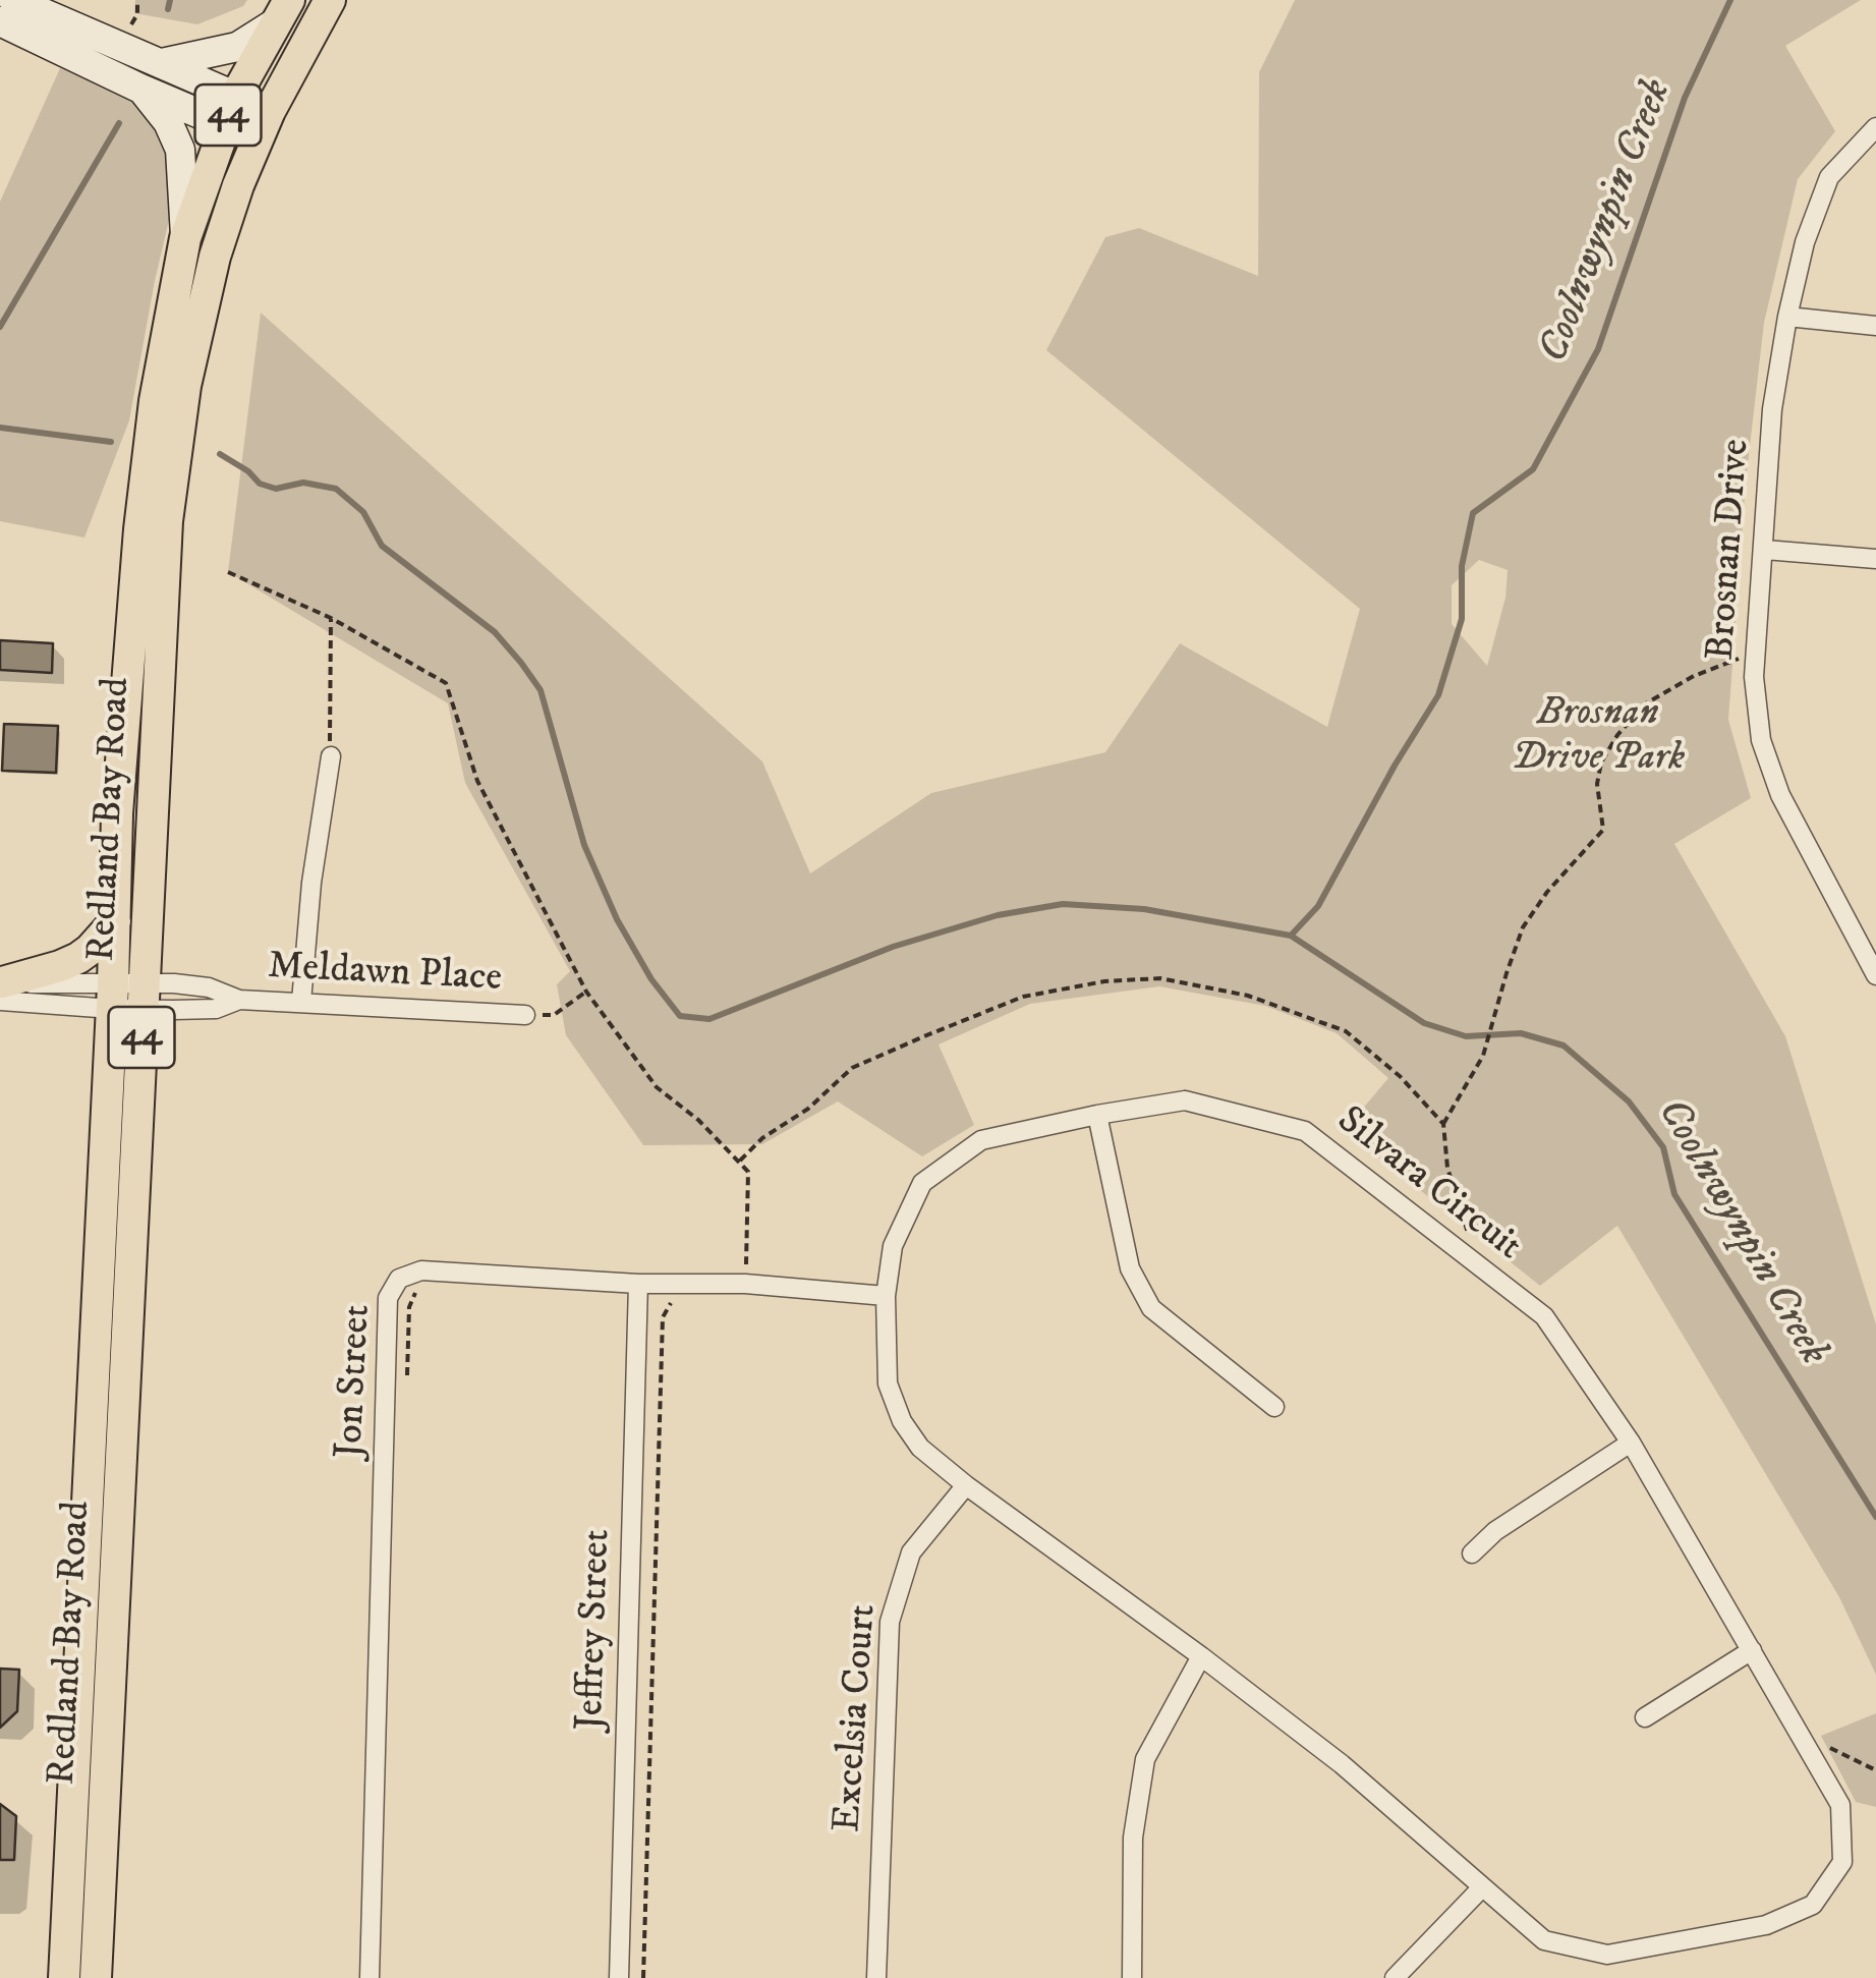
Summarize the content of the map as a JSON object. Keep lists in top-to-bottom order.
{
  "streets": {
    "main road": ["44", "Redland Bay Road"],
    "street": [
      "Brosnan Drive",
      "Meldawn Place",
      "Silvara Circuit",
      "Jon Street",
      "Jeffrey Street",
      "Excelsia Court"
    ]
  },
  "crossings": [
    ["Redland Bay Road", "Meldawn Place"],
    ["Silvara Circuit", "Jon Street"],
    ["Silvara Circuit", "Excelsia Court"],
    ["Jon Street", "Jeffrey Street"]
  ],
  "water": ["Coolnwynpin Creek"],
  "parks": ["Brosnan Drive Park"]
}
